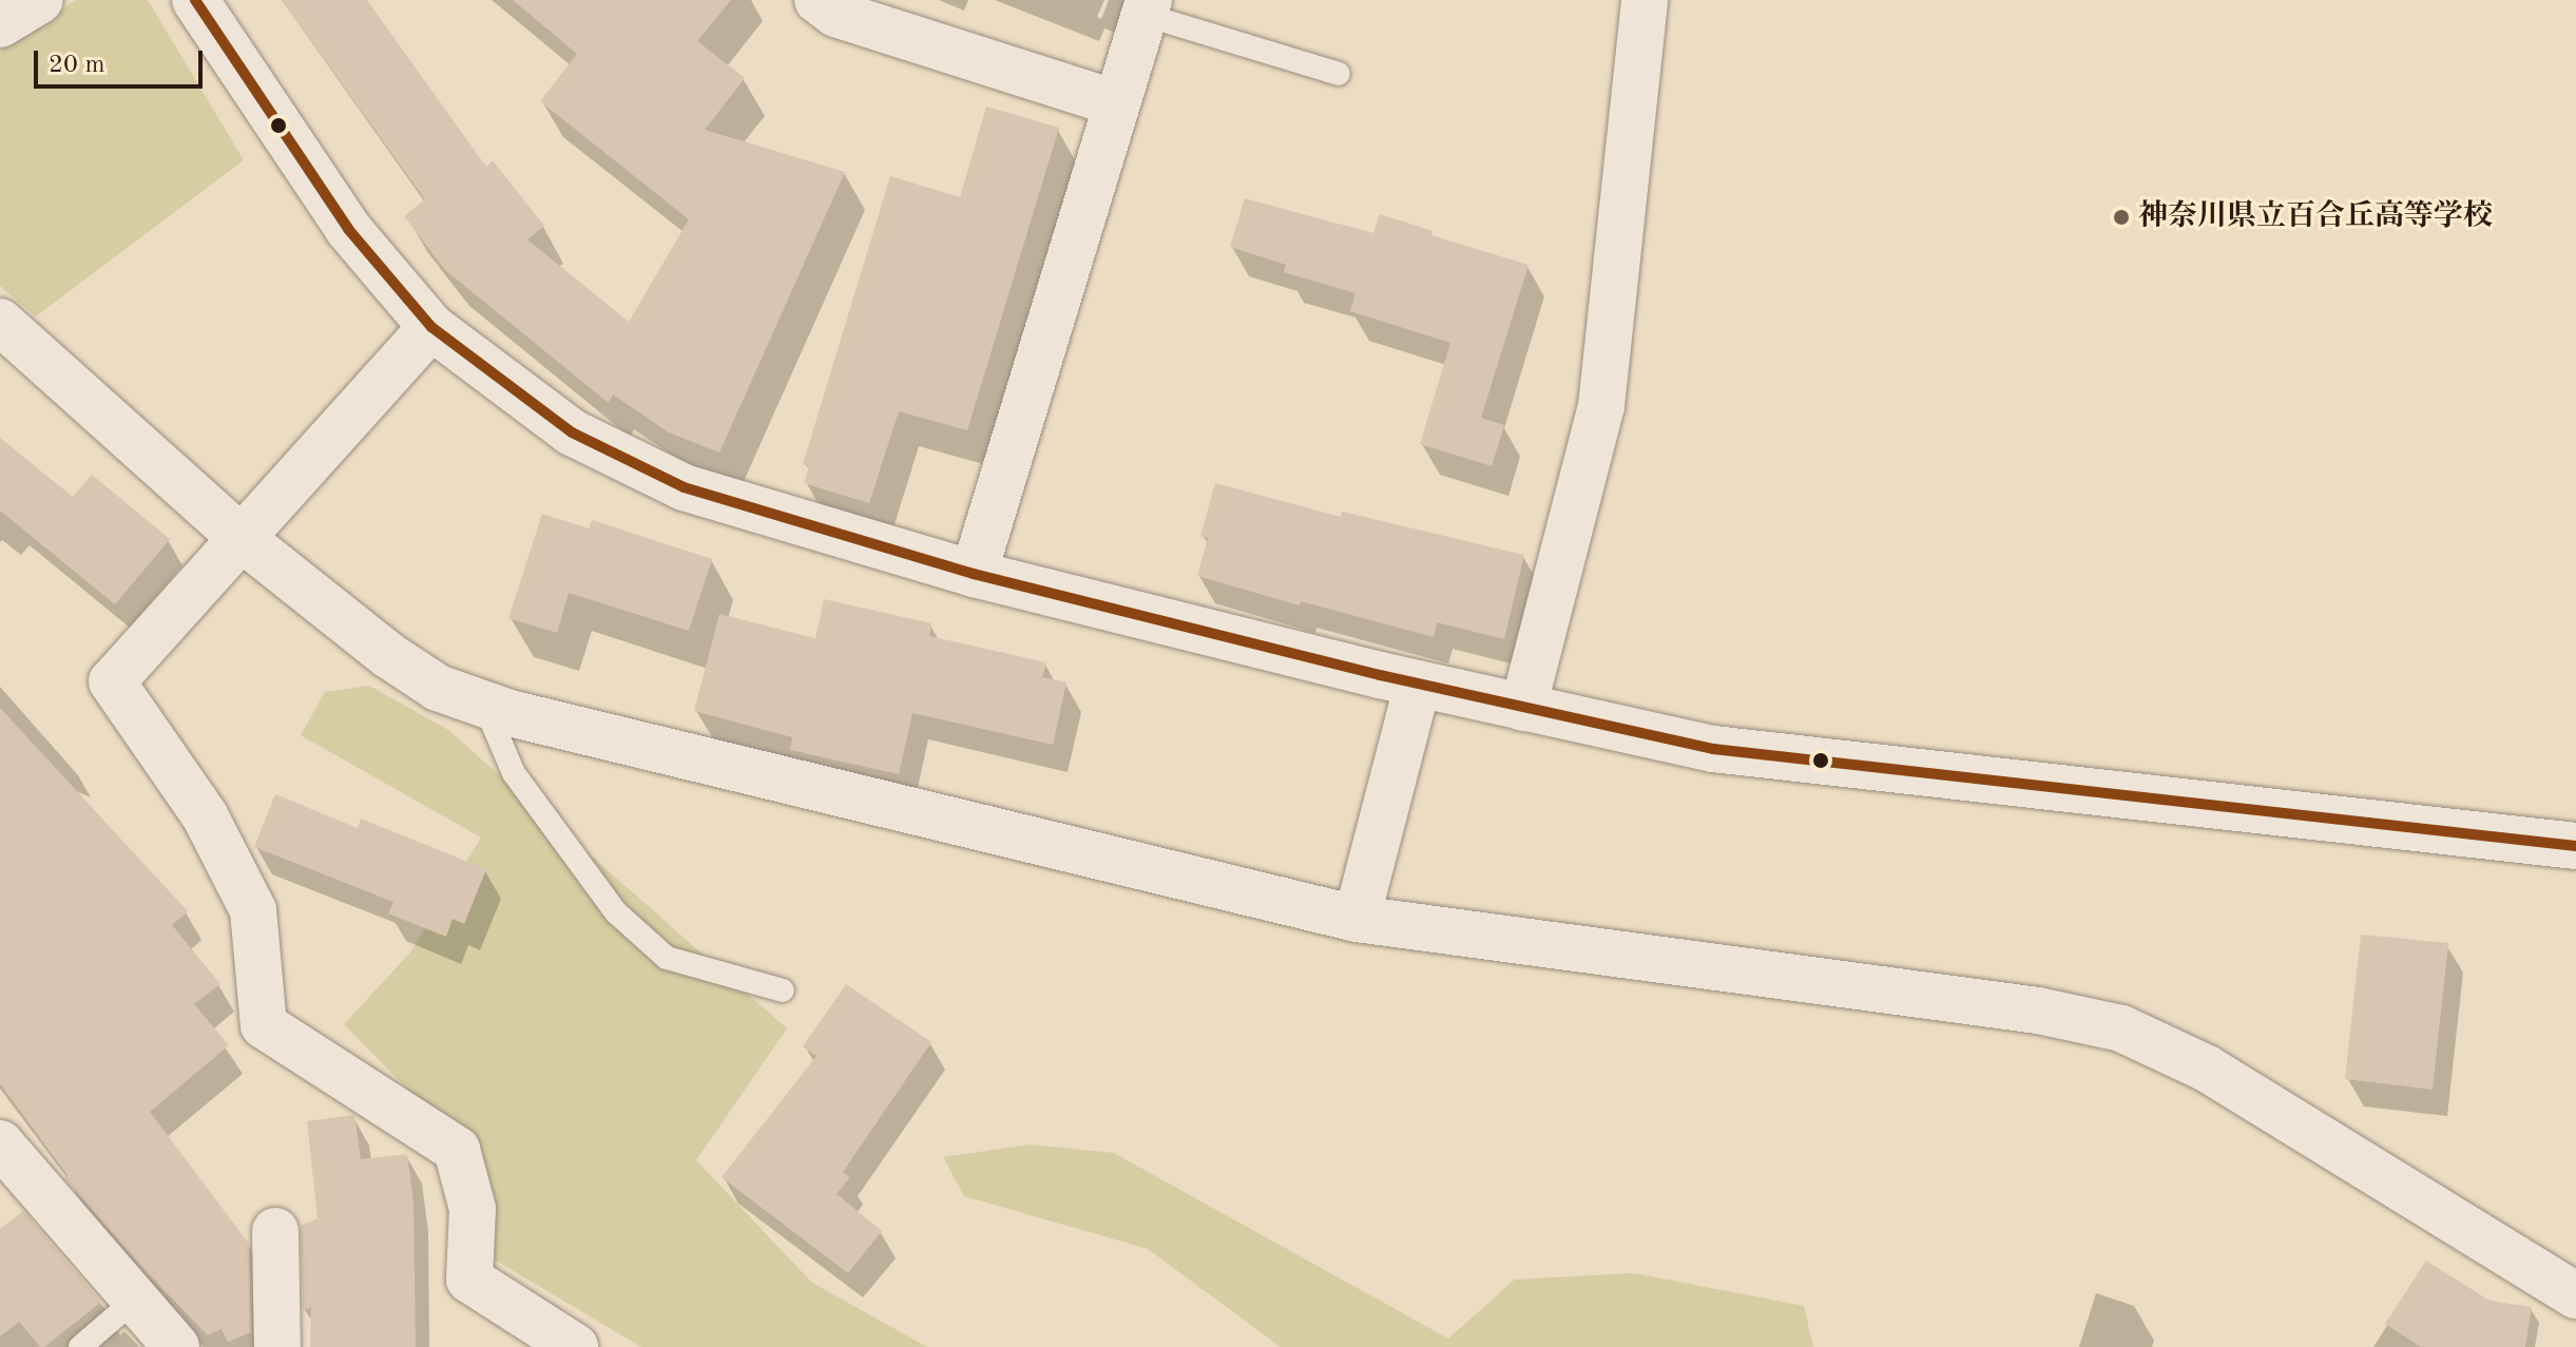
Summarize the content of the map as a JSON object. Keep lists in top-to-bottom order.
{
  "places": ["神奈川県立百合丘高等学校"],
  "scale_bar": "20 m"
}
